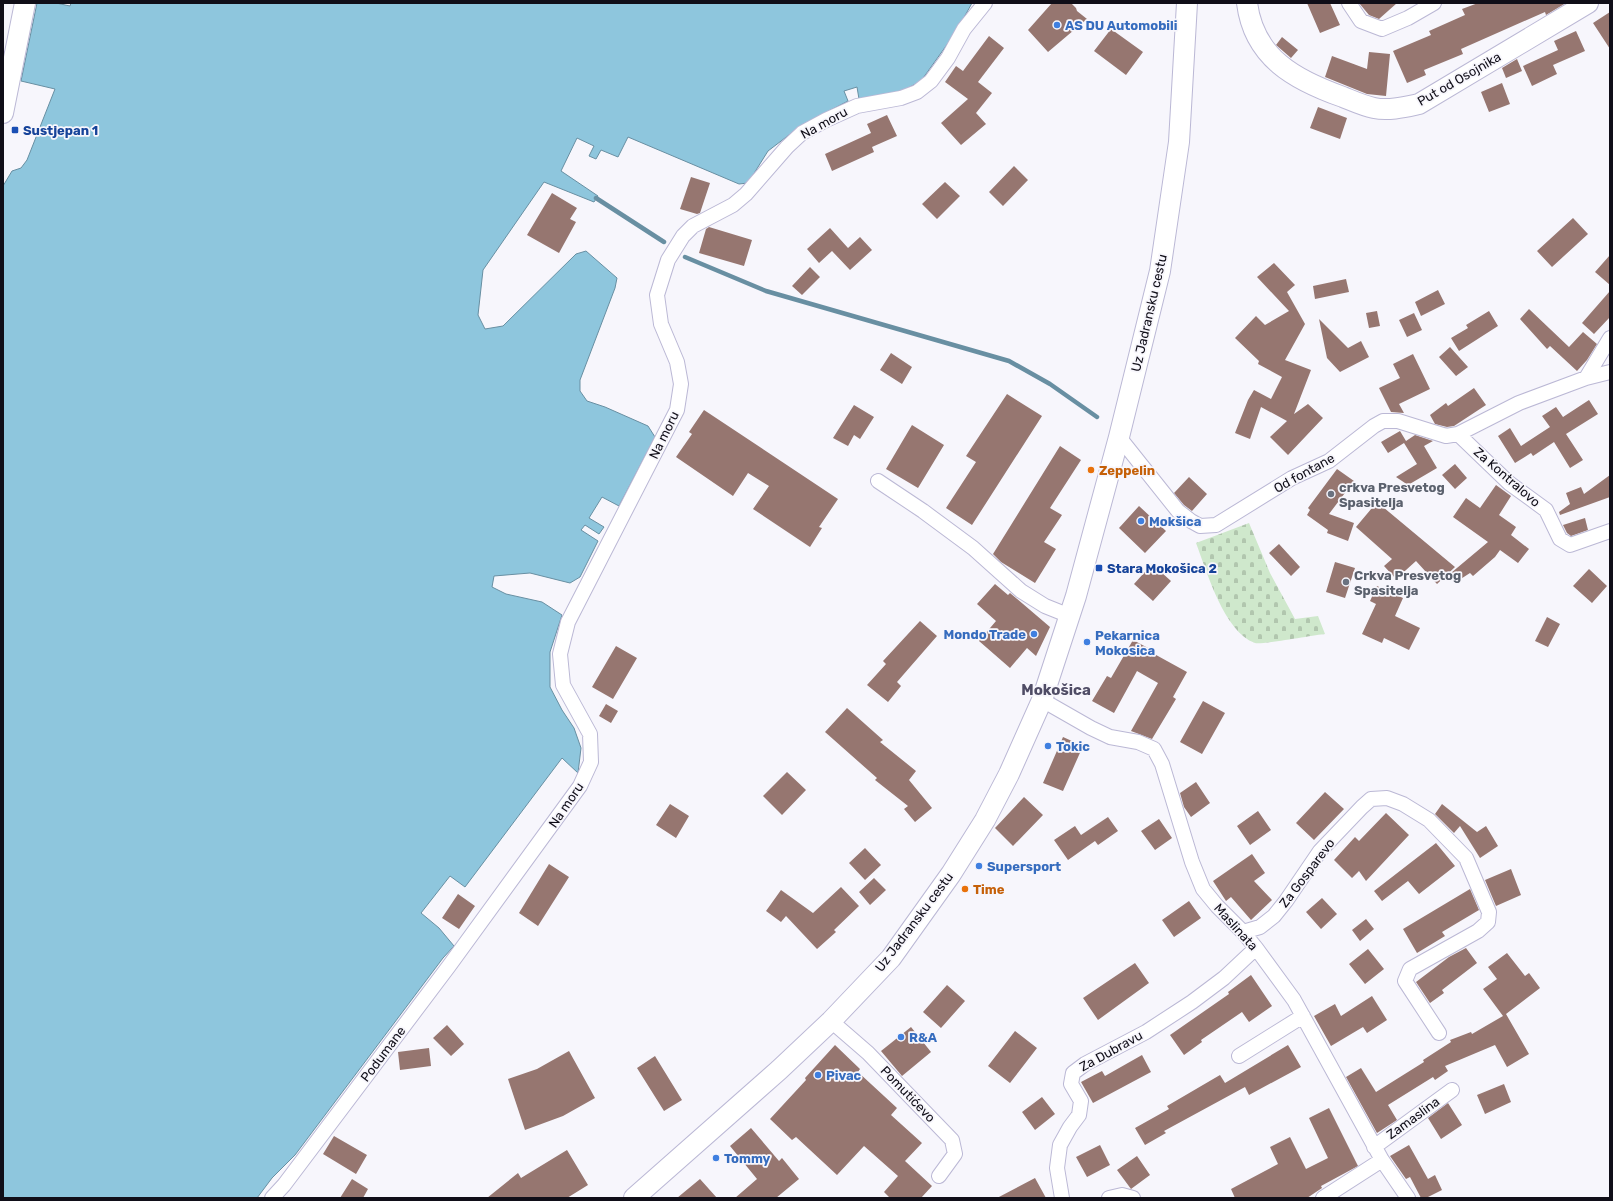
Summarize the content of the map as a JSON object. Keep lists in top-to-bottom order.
{
  "streets": {
    "main road": ["Put od Osojnika", "Uz Jadransku cestu"],
    "street": [
      "Na moru",
      "Od fontane",
      "Za Kontralovo",
      "Za Gosparevo",
      "Maslinata",
      "Za Dubravu",
      "Podumane",
      "Pomutićevo",
      "Zamaslina"
    ]
  },
  "crossings": [
    ["Na moru", "Podumane"],
    ["Uz Jadransku cestu", "Od fontane"],
    ["Uz Jadransku cestu", "Maslinata"],
    ["Uz Jadransku cestu", "Pomutićevo"],
    ["Od fontane", "Za Kontralovo"],
    ["Za Gosparevo", "Maslinata"],
    ["Maslinata", "Za Dubravu"],
    ["Maslinata", "Zamaslina"]
  ],
  "districts": ["Mokošica"],
  "places": {
    "other": [
      "AS DU Automobili",
      "Zeppelin",
      "crkva Presvetog Spasitelja",
      "Mokšica",
      "Crkva Presvetog Spasitelja",
      "Mondo Trade",
      "Pekarnica Mokosica",
      "Tokic",
      "Supersport",
      "Time",
      "R&A",
      "Pivac",
      "Tommy"
    ],
    "transit": ["Sustjepan 1", "Stara Mokošica 2"]
  }
}
